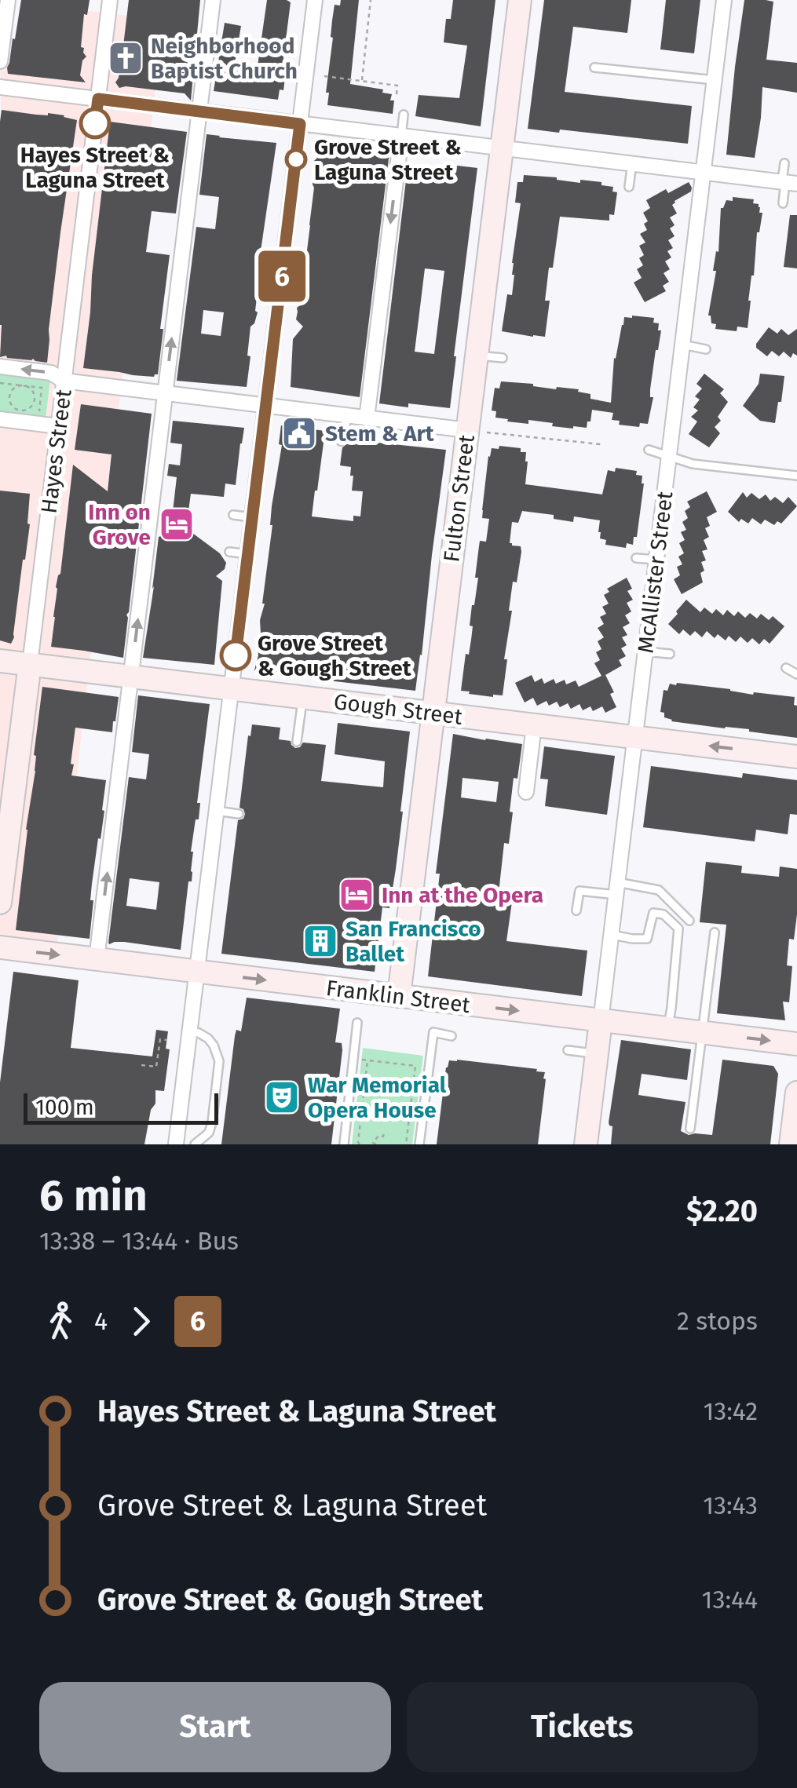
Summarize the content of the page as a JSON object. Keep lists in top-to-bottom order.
{
  "streets": {
    "main road": [
      "Hayes Street",
      "Fulton Street",
      "McAllister Street",
      "Gough Street",
      "Franklin Street"
    ]
  },
  "crossings": [
    ["Hayes Street", "Gough Street"],
    ["Fulton Street", "Gough Street"],
    ["Fulton Street", "Franklin Street"],
    ["McAllister Street", "Gough Street"],
    ["McAllister Street", "Franklin Street"]
  ],
  "one_way": ["Franklin Street"],
  "places": {
    "church": ["Neighborhood Baptist Church"],
    "other": ["Hayes Street & Laguna Street", "Grove Street & Laguna Street", "Grove Street & Gough Street"],
    "public building": ["Stem & Art"],
    "hotel": ["Inn on Grove", "Inn at the Opera"],
    "building": ["San Francisco Ballet"],
    "theatre": ["War Memorial Opera House"]
  },
  "lines": ["bus line 6"],
  "scale_bar": "100 m",
  "page": {
    "on_map": "6",
    "scale": "100 m",
    "heading": ["6 min", "13:38 – 13:44 · Bus", "$2.20"],
    "legs": ["4", "6", "2 stops"],
    "list": [
      {
        "name": "Hayes Street & Laguna Street",
        "value": "13:42"
      },
      {
        "name": "Grove Street & Laguna Street",
        "value": "13:43"
      },
      {
        "name": "Grove Street & Gough Street",
        "value": "13:44"
      }
    ],
    "buttons": ["Start", "Tickets"]
  }
}
